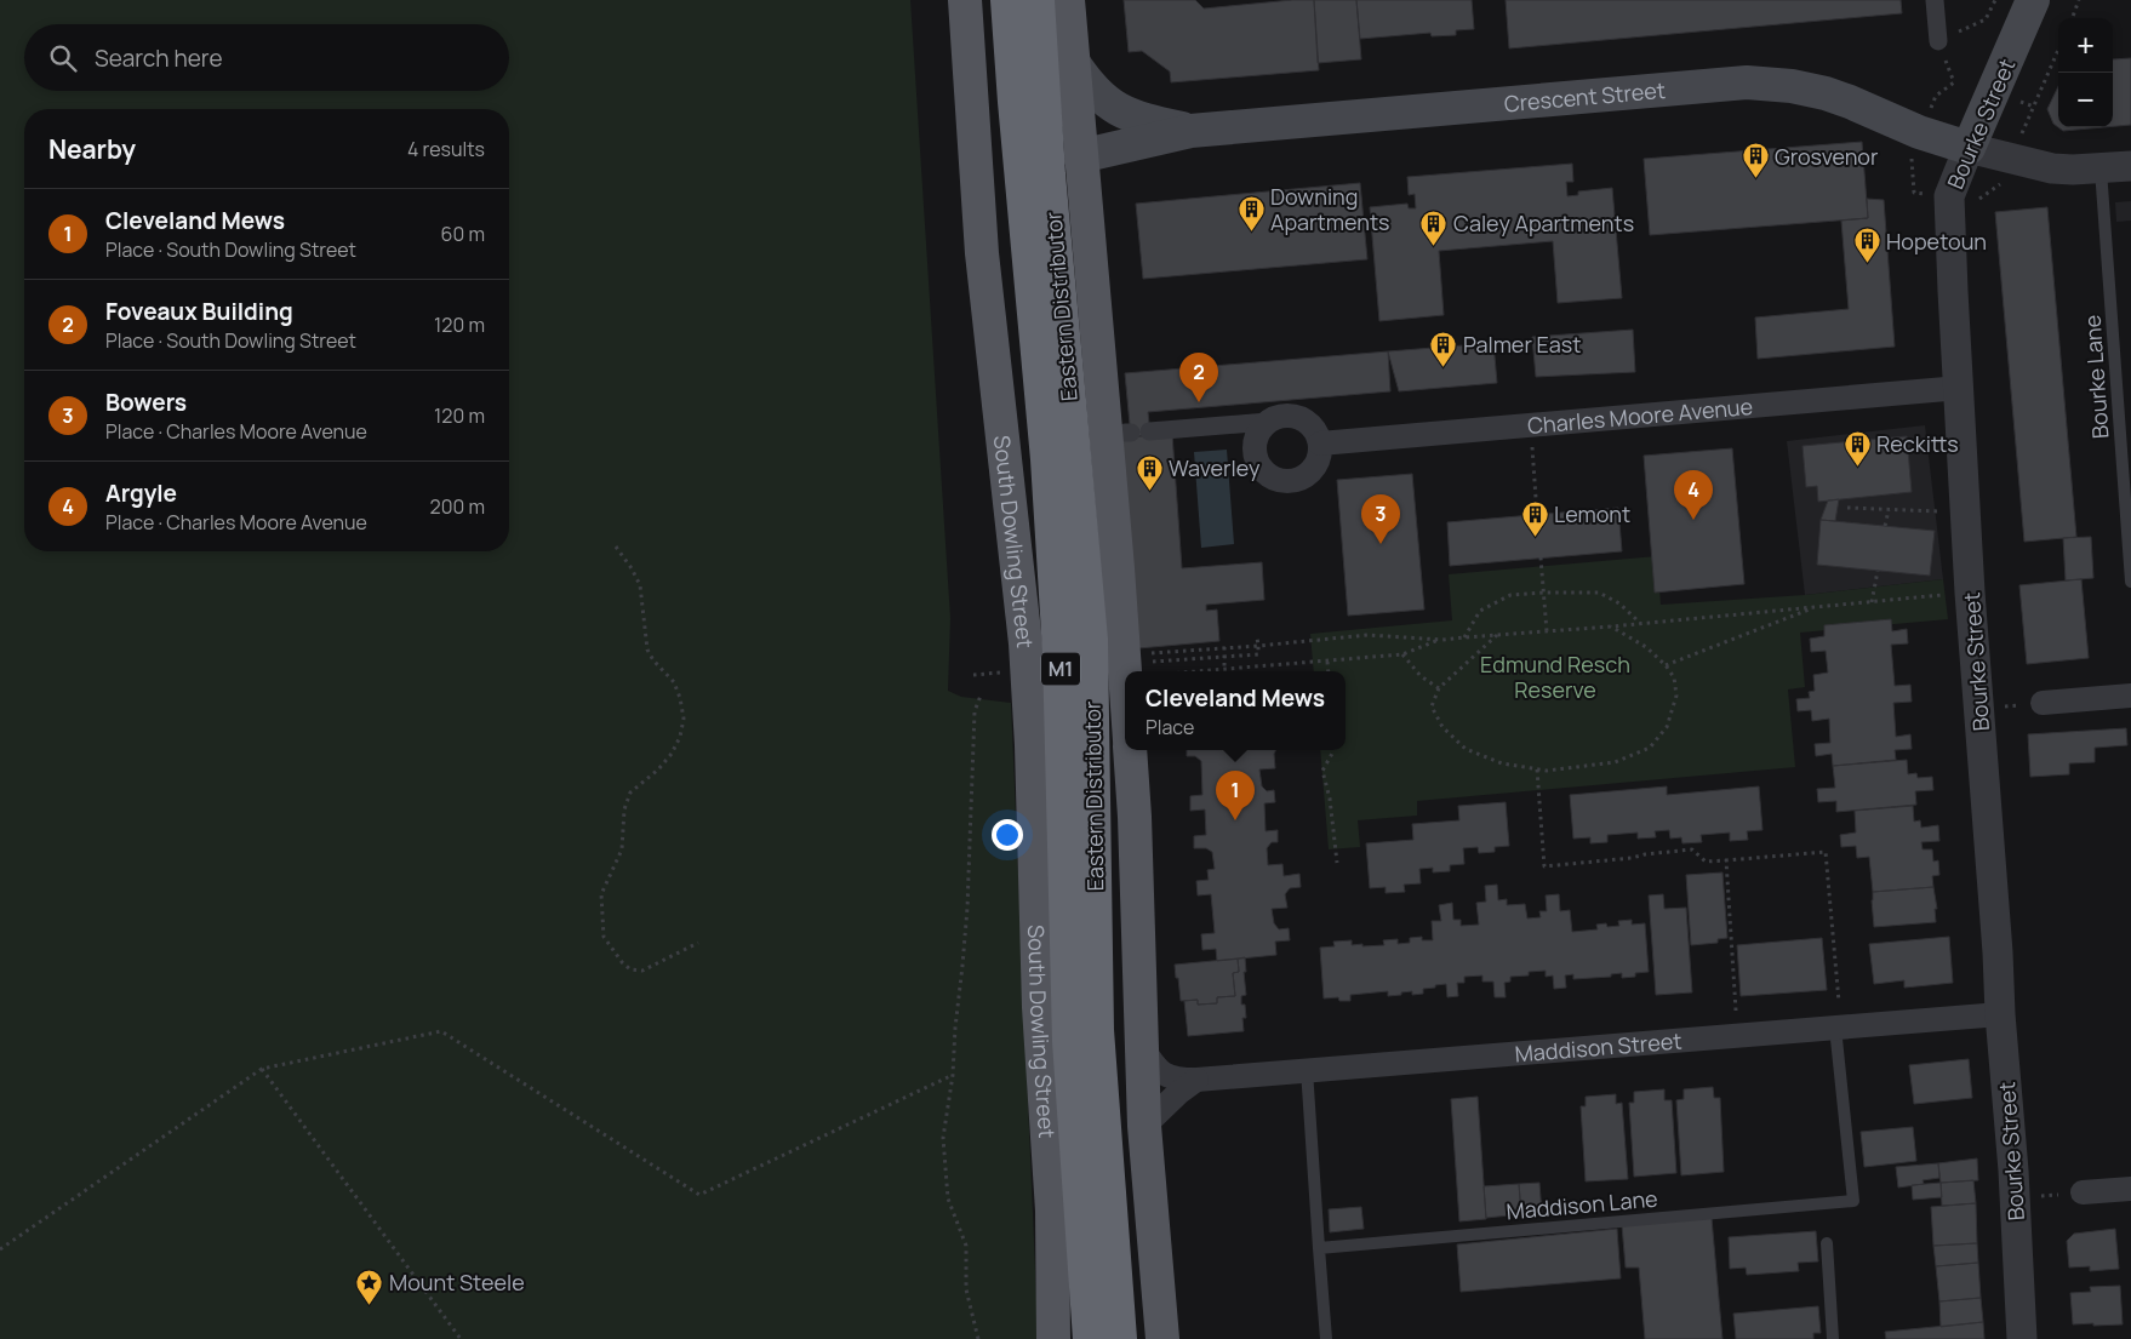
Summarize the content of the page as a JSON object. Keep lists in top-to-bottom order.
{
  "streets": {
    "highway": ["Eastern Distributor", "M1"],
    "main road": ["Crescent Street", "Bourke Street", "South Dowling Street"],
    "street": ["Charles Moore Avenue", "Maddison Street"],
    "lane": ["Bourke Lane", "Maddison Lane"]
  },
  "crossings": [
    ["Crescent Street", "Bourke Street"],
    ["Bourke Street", "Charles Moore Avenue"],
    ["Bourke Street", "Maddison Street"],
    ["Maddison Street", "Maddison Lane"]
  ],
  "parks": ["Edmund Resch Reserve"],
  "places": {
    "building": [
      "Grosvenor",
      "Downing Apartments",
      "Caley Apartments",
      "Hopetoun",
      "Palmer East",
      "Reckitts",
      "Waverley",
      "Lemont"
    ],
    "place": ["Mount Steele"]
  },
  "page": {
    "map_buttons": ["+", "−"],
    "search": "Search here",
    "heading": ["Nearby", "4 results"],
    "list": [
      {
        "mark": "1",
        "name": "Cleveland Mews",
        "note": "Place · South Dowling Street",
        "value": "60 m"
      },
      {
        "mark": "2",
        "name": "Foveaux Building",
        "note": "Place · South Dowling Street",
        "value": "120 m"
      },
      {
        "mark": "3",
        "name": "Bowers",
        "note": "Place · Charles Moore Avenue",
        "value": "120 m"
      },
      {
        "mark": "4",
        "name": "Argyle",
        "note": "Place · Charles Moore Avenue",
        "value": "200 m"
      }
    ],
    "pins": [
      "2",
      "4",
      "3",
      "1"
    ],
    "popup": ["Cleveland Mews", "Place"]
  }
}
